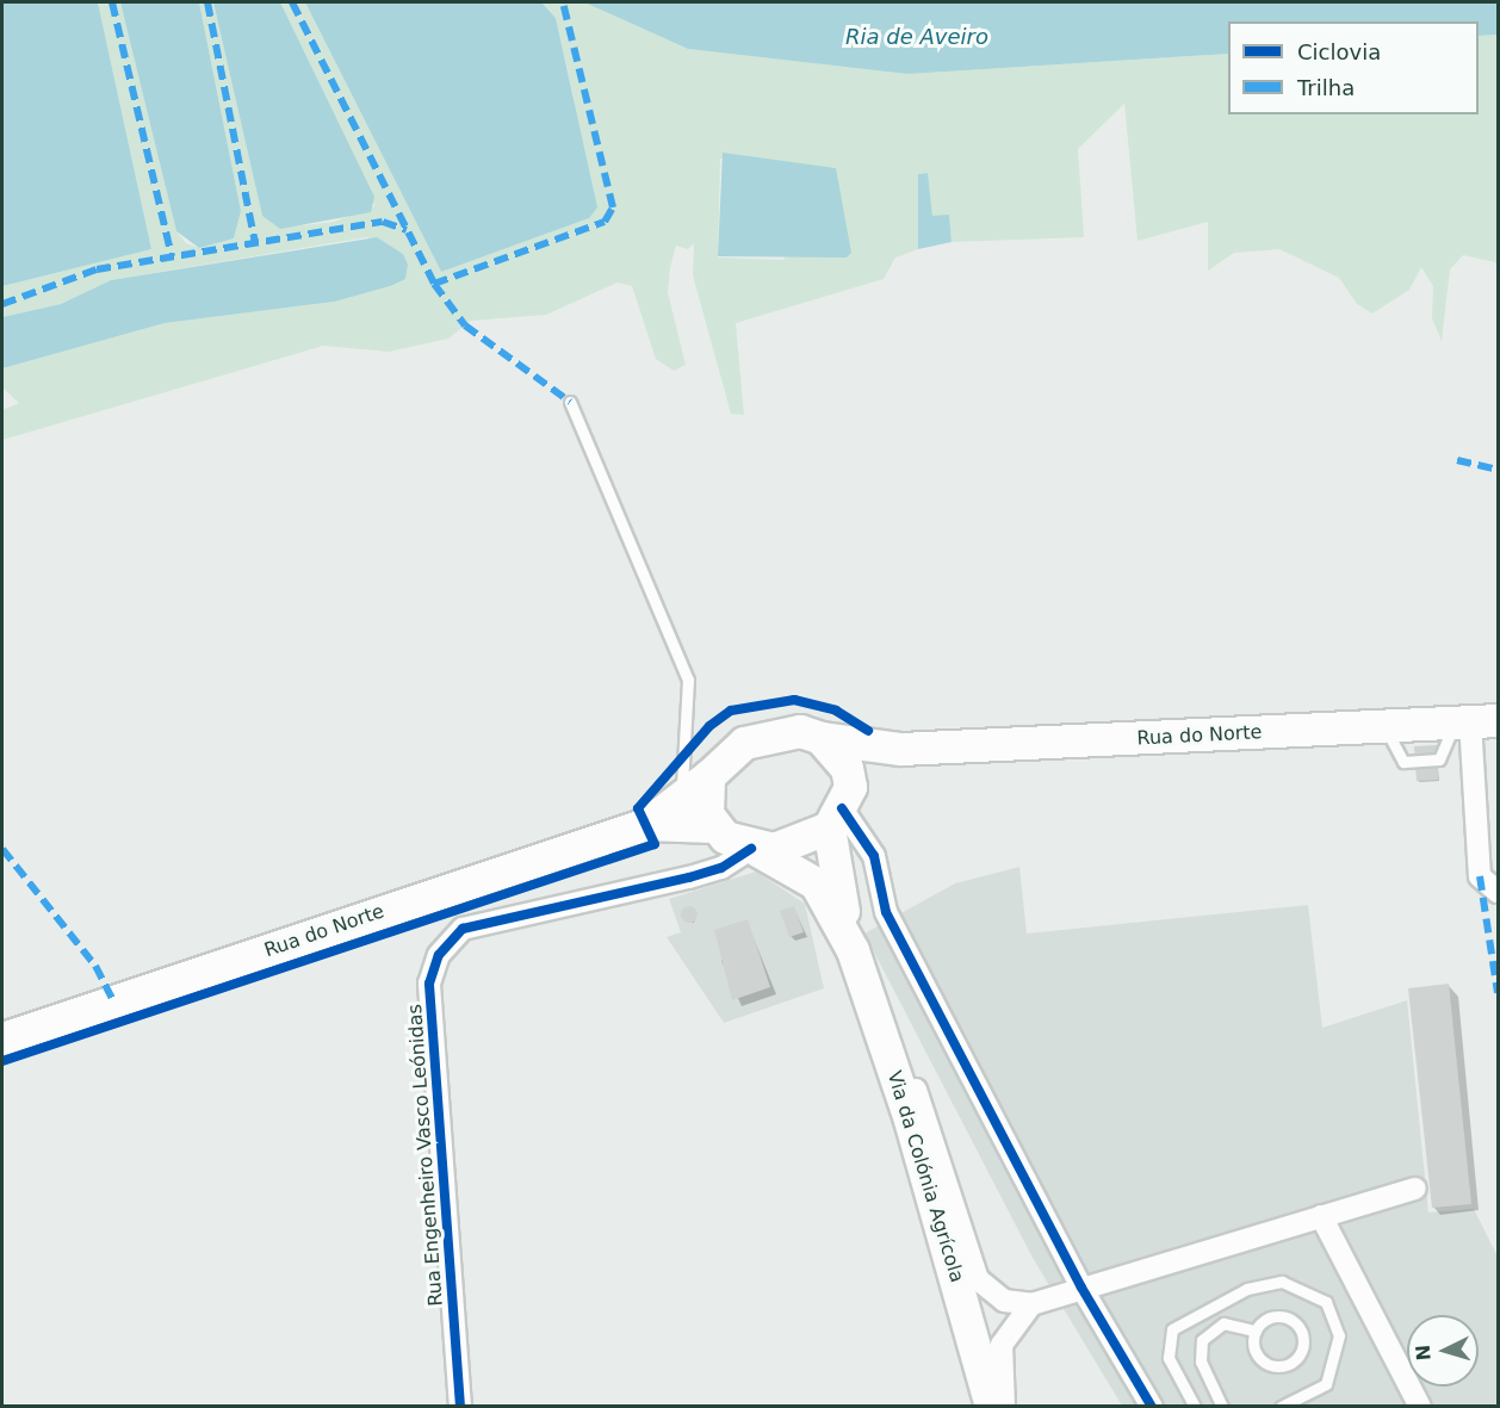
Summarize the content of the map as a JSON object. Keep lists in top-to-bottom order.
{
  "streets": {
    "main road": ["Rua do Norte", "Via da Colónia Agrícola"],
    "street": ["Rua Engenheiro Vasco Leónidas"]
  },
  "crossings": [
    ["Rua do Norte", "Rua Engenheiro Vasco Leónidas"],
    ["Rua do Norte", "Via da Colónia Agrícola"],
    ["Rua Engenheiro Vasco Leónidas", "Via da Colónia Agrícola"]
  ],
  "water": ["Ria de Aveiro"],
  "legend": ["Ciclovia", "Trilha"],
  "north": "left"
}
